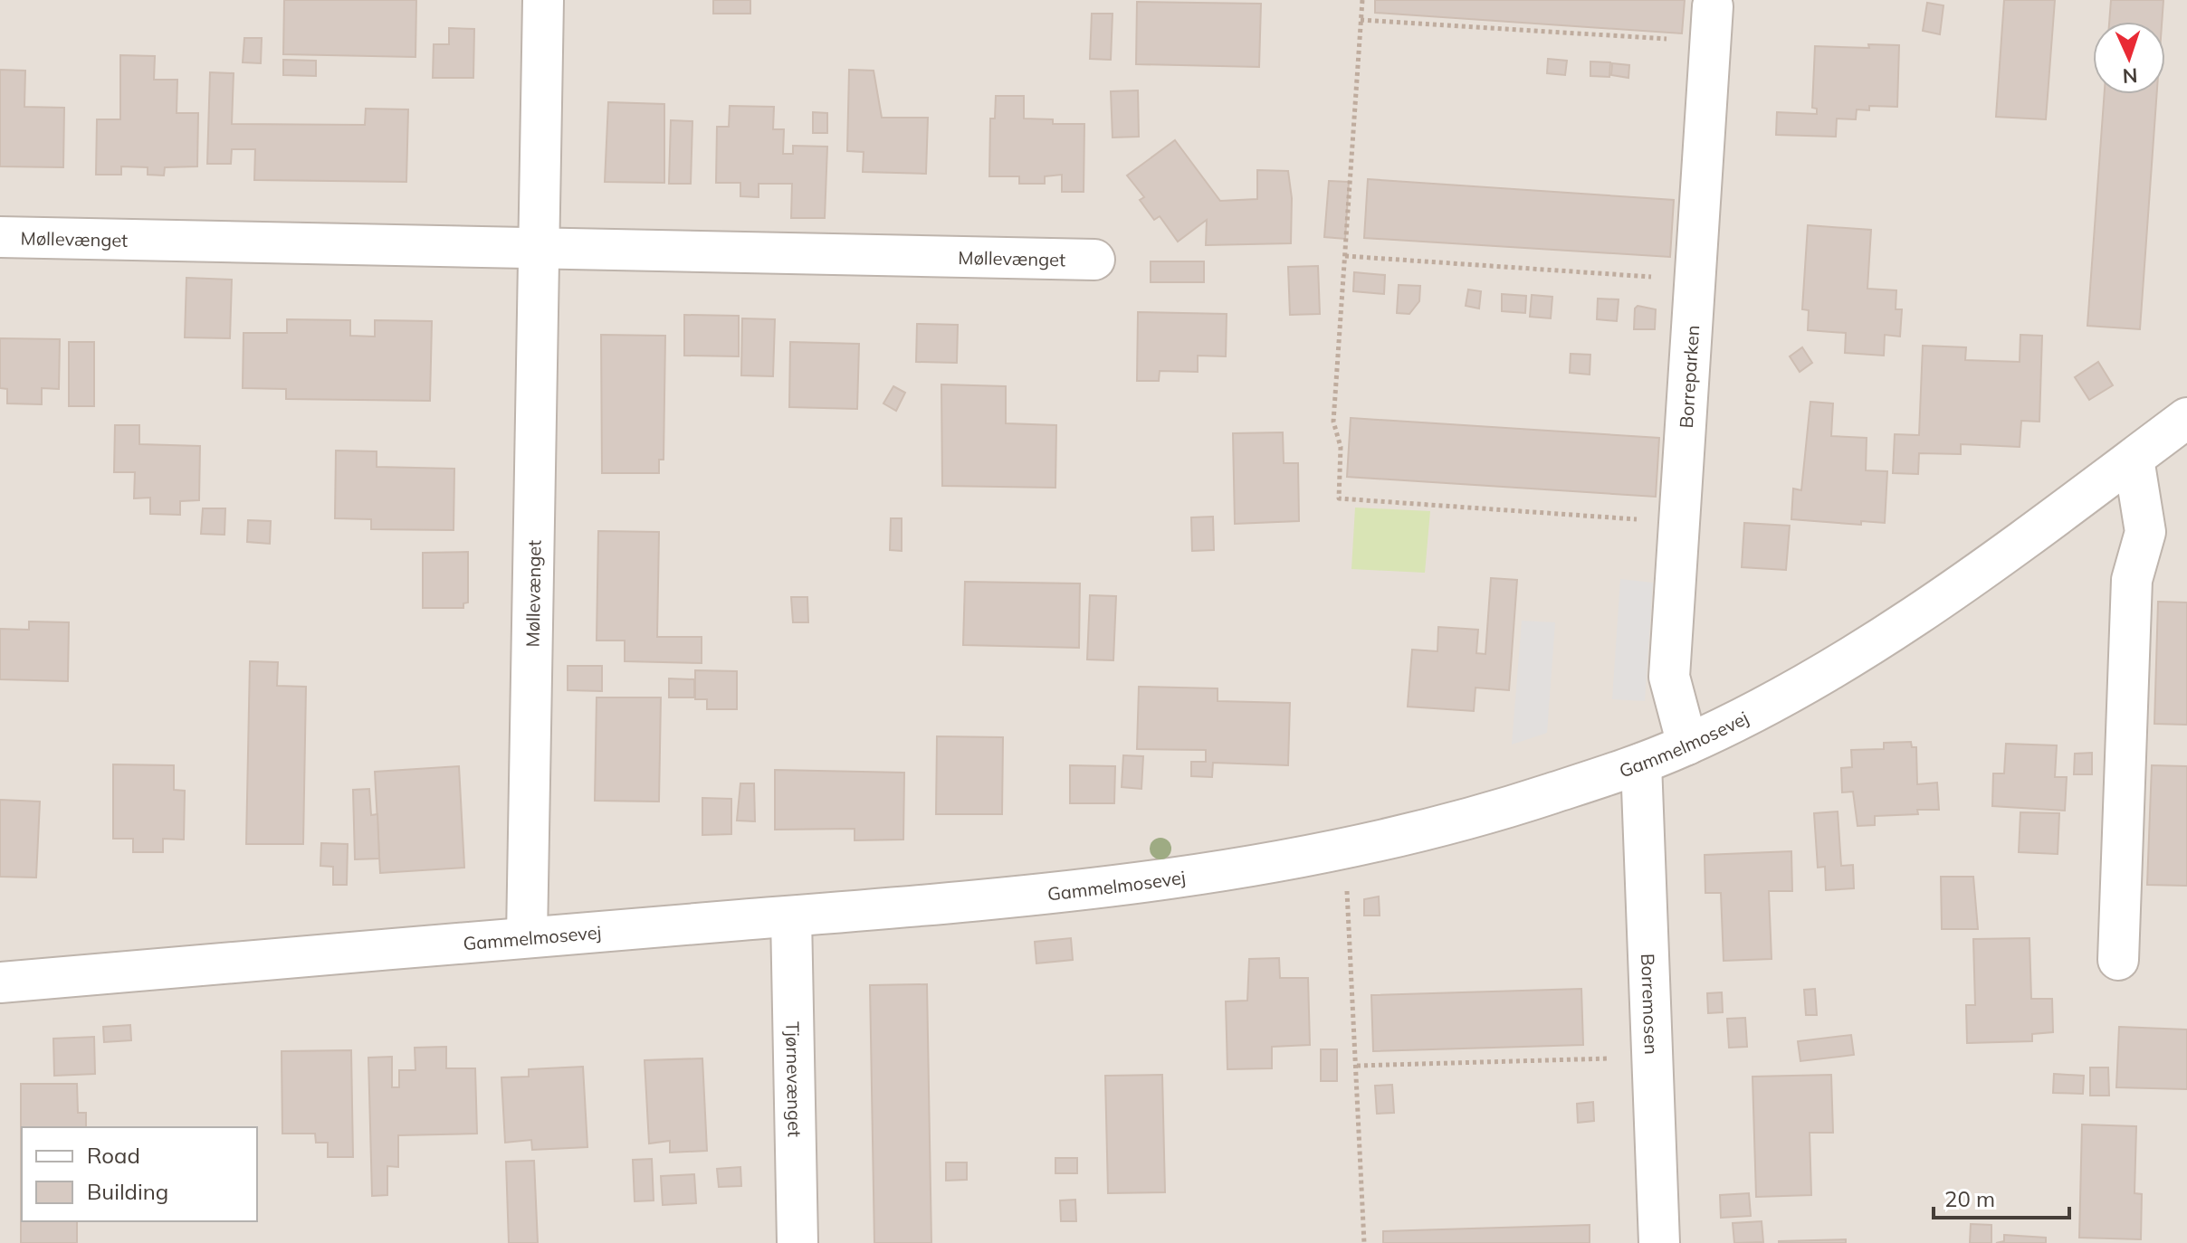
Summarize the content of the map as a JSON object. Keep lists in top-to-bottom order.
{
  "streets": {
    "street": [
      "Møllevænget",
      "Borreparken",
      "Gammelmosevej",
      "Borremosen",
      "Tjørnevænget"
    ]
  },
  "crossings": [
    ["Møllevænget", "Gammelmosevej"],
    ["Borreparken", "Gammelmosevej"],
    ["Gammelmosevej", "Borremosen"],
    ["Gammelmosevej", "Tjørnevænget"]
  ],
  "legend": ["Road", "Building"],
  "scale_bar": "20 m",
  "north": "bottom"
}
